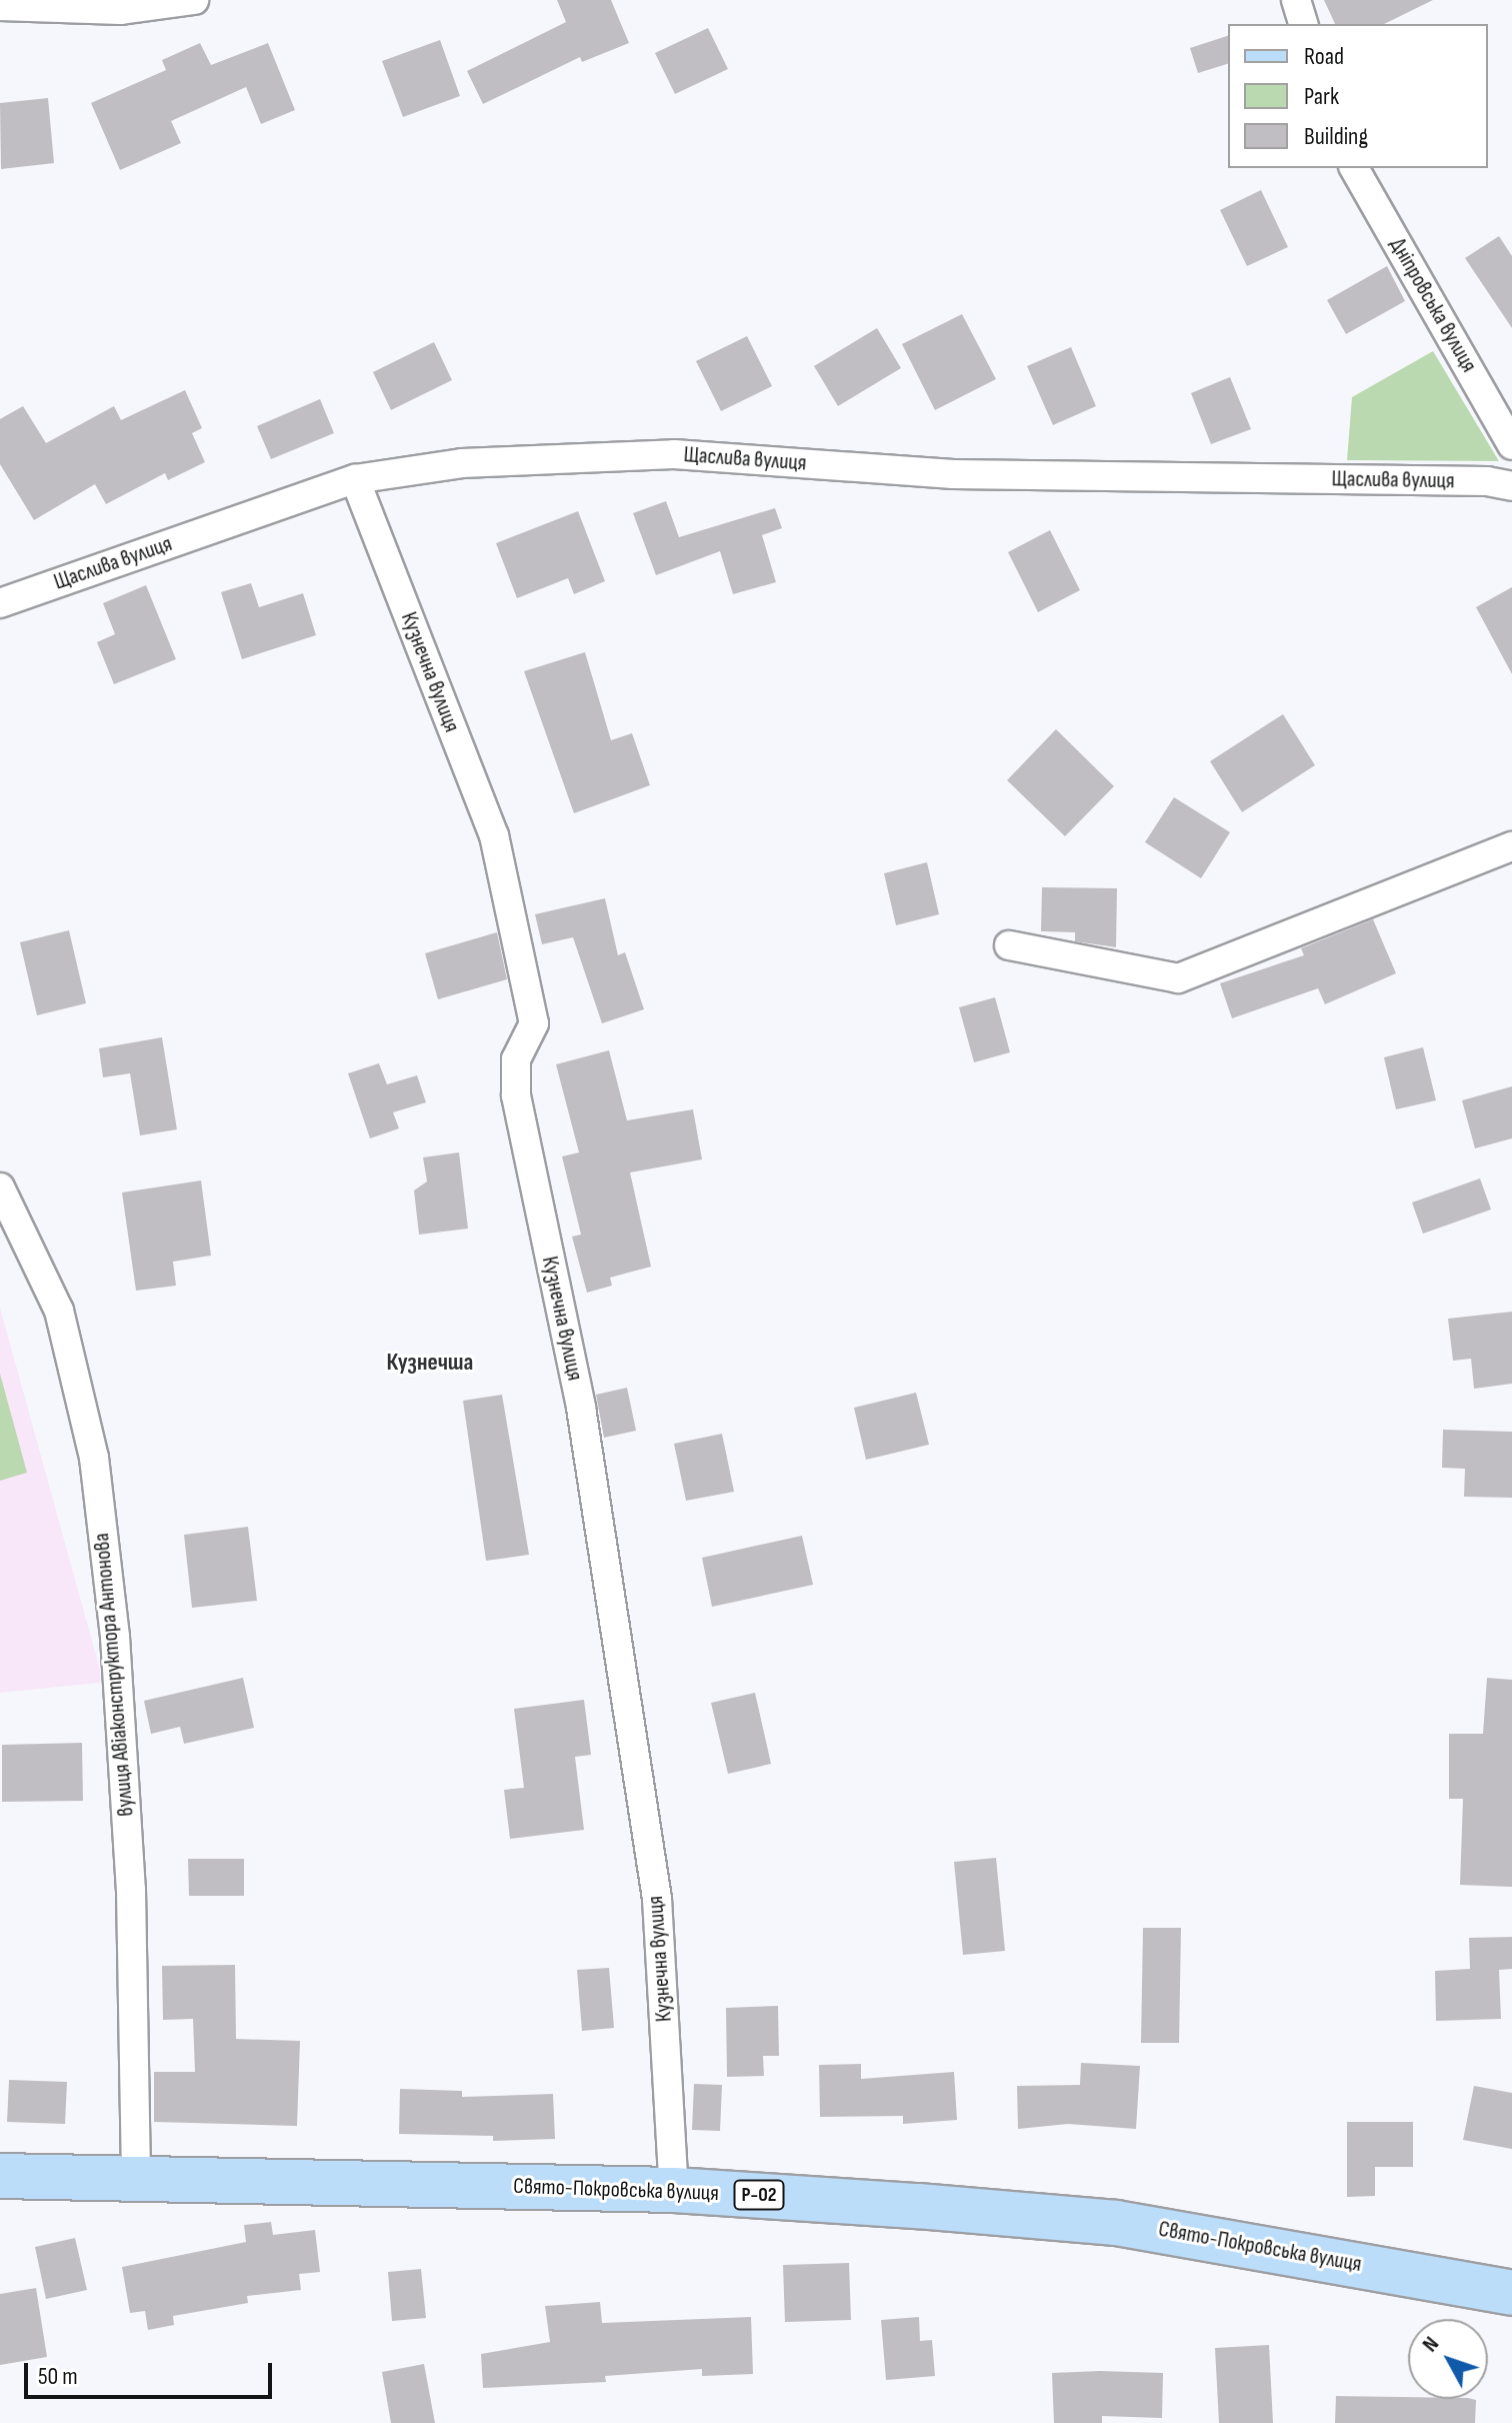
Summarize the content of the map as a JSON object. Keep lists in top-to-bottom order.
{
  "streets": {
    "main road": ["Свято-Покровська вулиця", "Р-02"],
    "street": [
      "Дніпровська вулиця",
      "Щаслива вулиця",
      "Кузнечна вулиця",
      "вулиця Авіаконструктора Антонова"
    ]
  },
  "crossings": [
    ["Щаслива вулиця", "Кузнечна вулиця"],
    ["Кузнечна вулиця", "Свято-Покровська вулиця"],
    ["вулиця Авіаконструктора Антонова", "Свято-Покровська вулиця"]
  ],
  "districts": ["Кузнечша"],
  "legend": ["Road", "Park", "Building"],
  "scale_bar": "50 m",
  "north": "top left"
}
